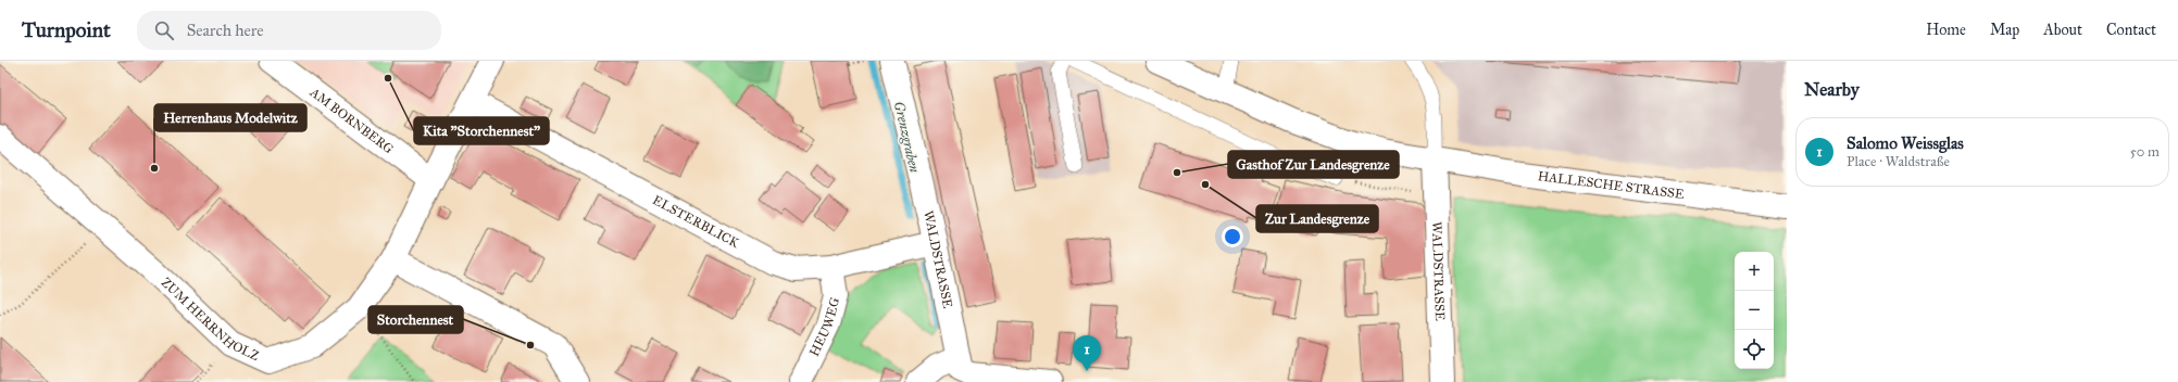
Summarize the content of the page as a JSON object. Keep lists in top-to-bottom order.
{
  "streets": {
    "street": [
      "AM BORNBERG",
      "HALLESCHE STRASSE",
      "ELSTERBLICK",
      "WALDSTRASSE",
      "ZUM HERRNHOLZ",
      "HEUWEG"
    ]
  },
  "crossings": [
    ["AM BORNBERG", "ZUM HERRNHOLZ"],
    ["HALLESCHE STRASSE", "WALDSTRASSE"],
    ["ELSTERBLICK", "WALDSTRASSE"],
    ["ELSTERBLICK", "ZUM HERRNHOLZ"],
    ["ELSTERBLICK", "HEUWEG"]
  ],
  "water": ["Grenzgraben"],
  "places": [
    "Kita \"Storchennest\"",
    "Herrenhaus Modelwitz",
    "Gasthof Zur Landesgrenze",
    "Zur Landesgrenze",
    "Storchennest"
  ],
  "page": {
    "header": "Turnpoint",
    "search": "Search here",
    "nav": [
      "Home",
      "Map",
      "About",
      "Contact"
    ],
    "heading": "Nearby",
    "list": [
      {
        "mark": "1",
        "name": "Salomo Weissglas",
        "note": "Place · Waldstraße",
        "value": "50 m"
      }
    ],
    "map_buttons": ["+", "−"],
    "pins": "1"
  }
}
